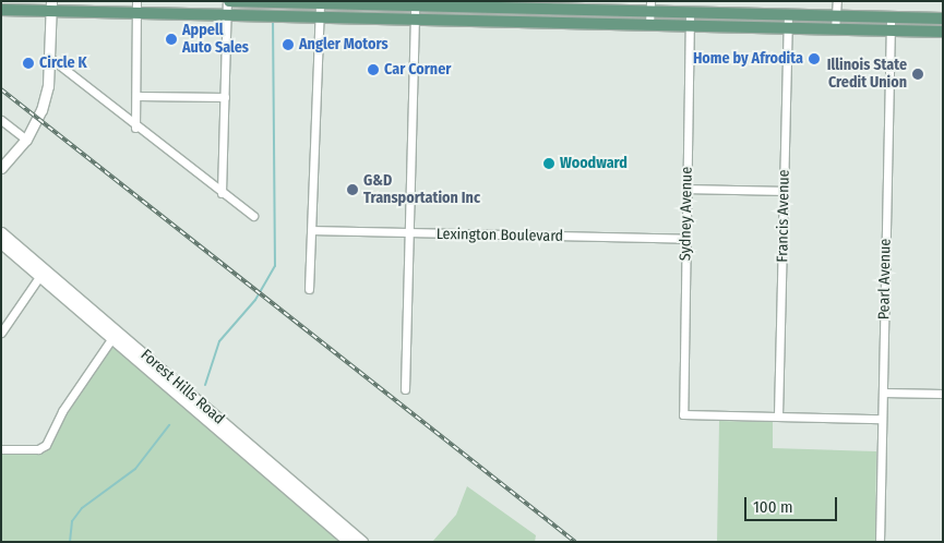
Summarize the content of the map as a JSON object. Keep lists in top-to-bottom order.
{
  "streets": {
    "street": [
      "Sydney Avenue",
      "Francis Avenue",
      "Lexington Boulevard",
      "Pearl Avenue",
      "Forest Hills Road"
    ]
  },
  "crossings": [
    ["Sydney Avenue", "Francis Avenue"],
    ["Sydney Avenue", "Lexington Boulevard"]
  ],
  "places": [
    "Appell Auto Sales",
    "Angler Motors",
    "Home by Afrodita",
    "Circle K",
    "Car Corner",
    "Illinois State Credit Union",
    "Woodward",
    "G&D Transportation Inc"
  ],
  "scale_bar": "100 m"
}
